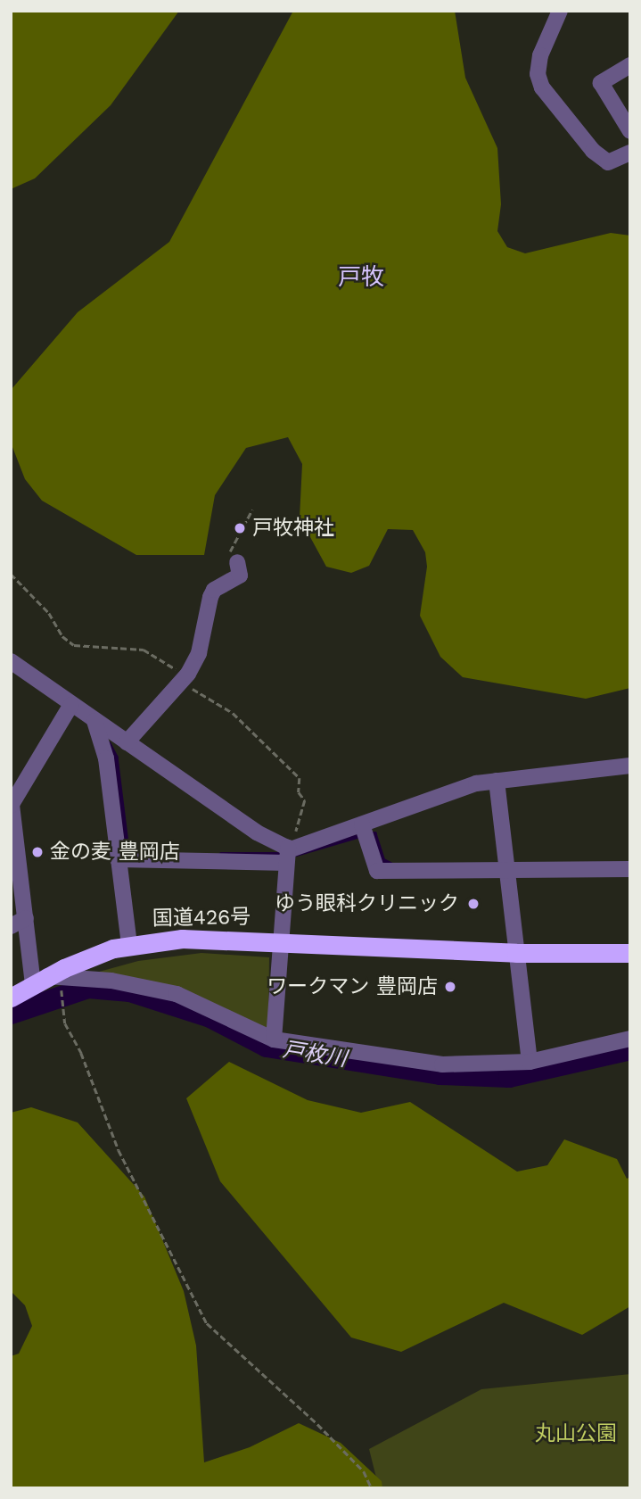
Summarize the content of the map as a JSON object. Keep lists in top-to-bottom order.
{
  "streets": {
    "highway": ["国道426号"]
  },
  "districts": ["戸牧"],
  "water": ["戸枚川"],
  "parks": ["丸山公園"],
  "places": [
    "戸牧神社",
    "金の麦 豊岡店",
    "ゆう眼科クリニック",
    "ワークマン 豊岡店"
  ]
}
